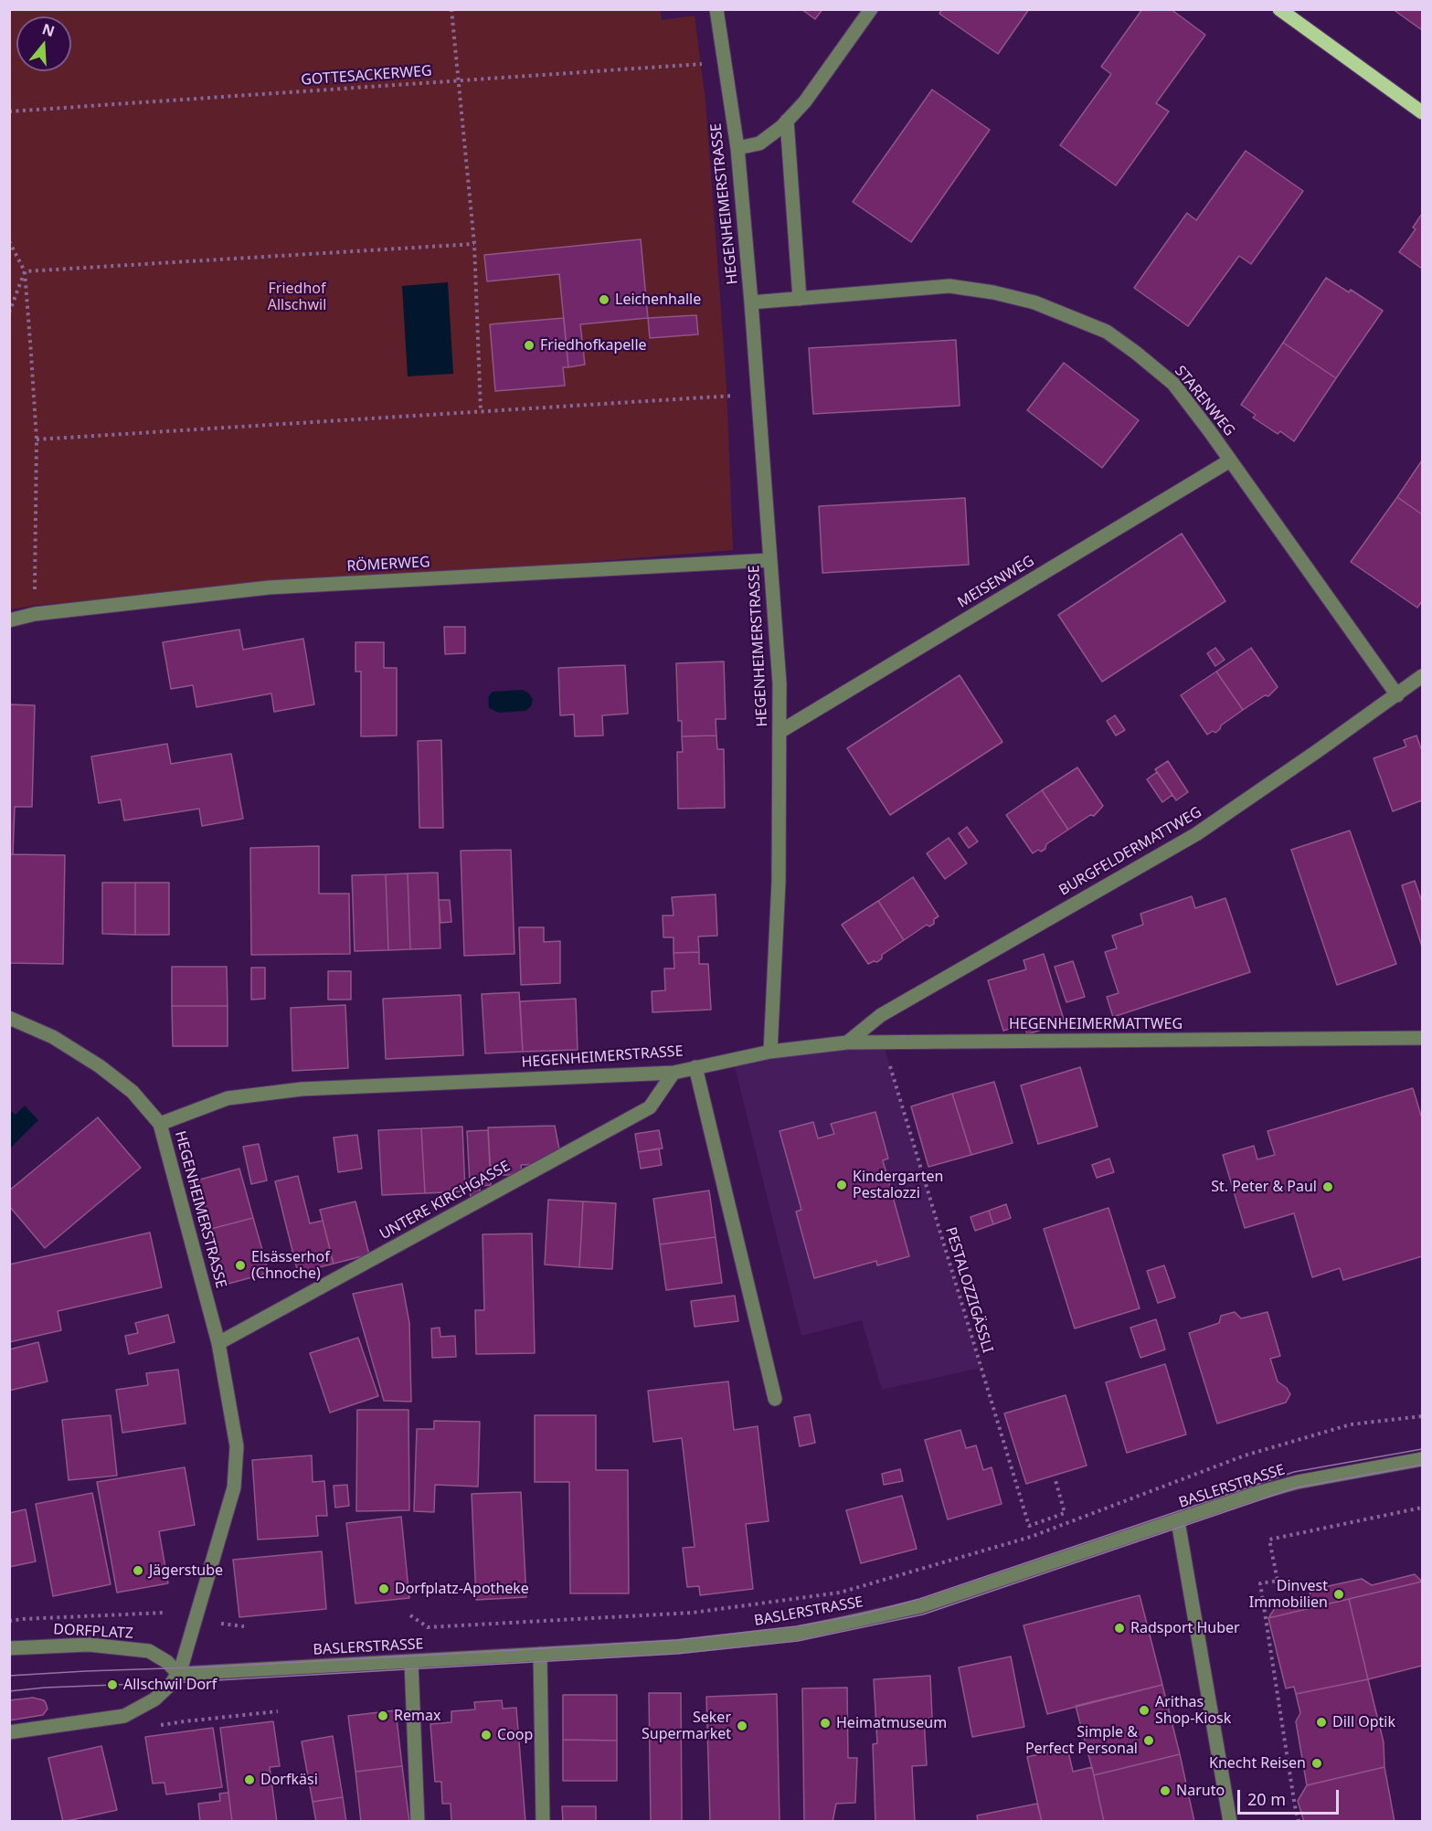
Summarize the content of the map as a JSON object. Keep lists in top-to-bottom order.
{
  "streets": {
    "street": [
      "HEGENHEIMERSTRASSE",
      "STARENWEG",
      "RÖMERWEG",
      "MEISENWEG",
      "BURGFELDERMATTWEG",
      "HEGENHEIMERMATTWEG",
      "UNTERE KIRCHGASSE",
      "BASLERSTRASSE",
      "DORFPLATZ"
    ],
    "path": ["GOTTESACKERWEG", "PESTALOZZIGÄSSLI"]
  },
  "crossings": [
    ["GOTTESACKERWEG", "HEGENHEIMERSTRASSE"],
    ["HEGENHEIMERSTRASSE", "STARENWEG"],
    ["HEGENHEIMERSTRASSE", "RÖMERWEG"],
    ["HEGENHEIMERSTRASSE", "MEISENWEG"],
    ["HEGENHEIMERSTRASSE", "HEGENHEIMERMATTWEG"],
    ["HEGENHEIMERSTRASSE", "UNTERE KIRCHGASSE"],
    ["HEGENHEIMERSTRASSE", "BASLERSTRASSE"],
    ["HEGENHEIMERSTRASSE", "DORFPLATZ"],
    ["STARENWEG", "MEISENWEG"],
    ["STARENWEG", "BURGFELDERMATTWEG"],
    ["BURGFELDERMATTWEG", "HEGENHEIMERMATTWEG"],
    ["HEGENHEIMERMATTWEG", "PESTALOZZIGÄSSLI"],
    ["BASLERSTRASSE", "DORFPLATZ"]
  ],
  "parks": ["Friedhof Allschwil"],
  "places": [
    "Leichenhalle",
    "Friedhofkapelle",
    "Kindergarten Pestalozzi",
    "St. Peter & Paul",
    "Elsässerhof (Chnoche)",
    "Jägerstube",
    "Dorfplatz-Apotheke",
    "Dinvest Immobilien",
    "Radsport Huber",
    "Allschwil Dorf",
    "Arithas Shop-Kiosk",
    "Remax",
    "Dill Optik",
    "Heimatmuseum",
    "Seker Supermarket",
    "Coop",
    "Simple & Perfect Personal",
    "Knecht Reisen",
    "Dorfkäsi",
    "Naruto"
  ],
  "scale_bar": "20 m",
  "north": "top"
}
